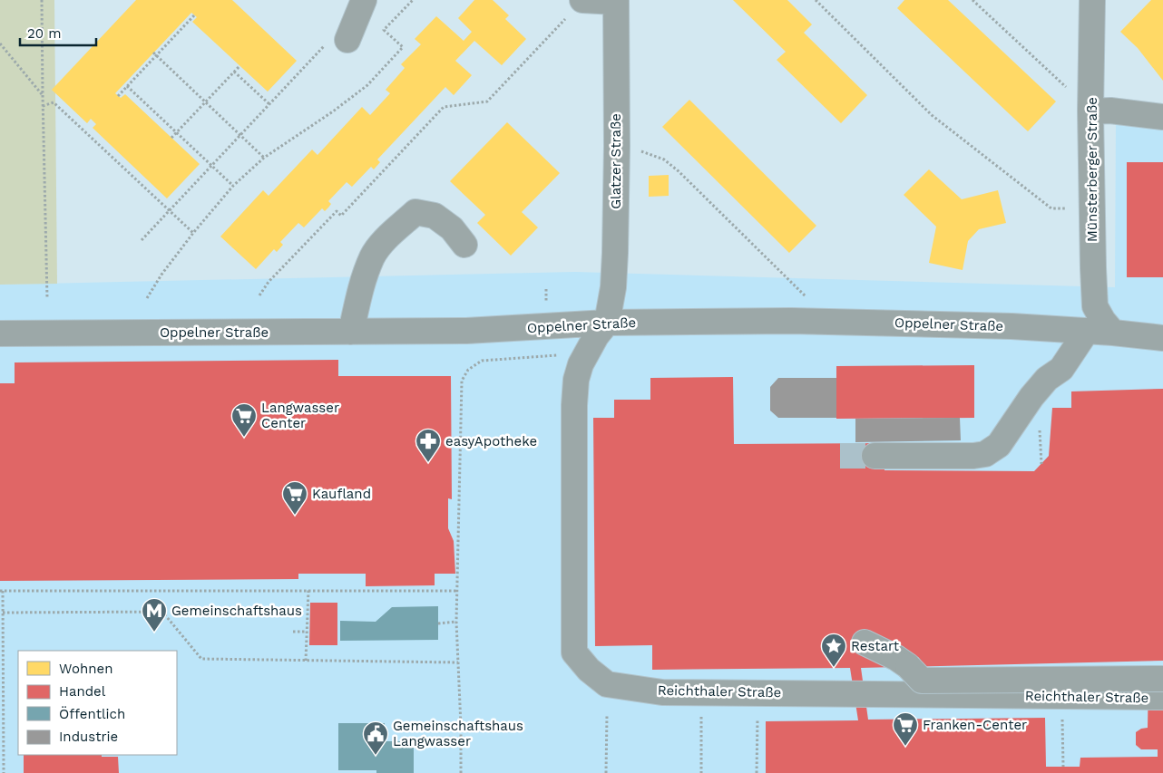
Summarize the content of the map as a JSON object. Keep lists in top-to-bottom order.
{
  "streets": {
    "street": [
      "Glatzer Straße",
      "Münsterberger Straße",
      "Oppelner Straße",
      "Reichthaler Straße"
    ]
  },
  "crossings": [
    ["Glatzer Straße", "Oppelner Straße"],
    ["Glatzer Straße", "Reichthaler Straße"],
    ["Münsterberger Straße", "Oppelner Straße"],
    ["Oppelner Straße", "Reichthaler Straße"]
  ],
  "places": {
    "supermarket": ["Langwasser Center", "Kaufland", "Franken-Center"],
    "pharmacy": ["easyApotheke"],
    "metro station": ["Gemeinschaftshaus"],
    "place": ["Restart"],
    "public building": ["Gemeinschaftshaus Langwasser"]
  },
  "legend": [
    "Wohnen",
    "Handel",
    "Öffentlich",
    "Industrie"
  ],
  "scale_bar": "20 m"
}
